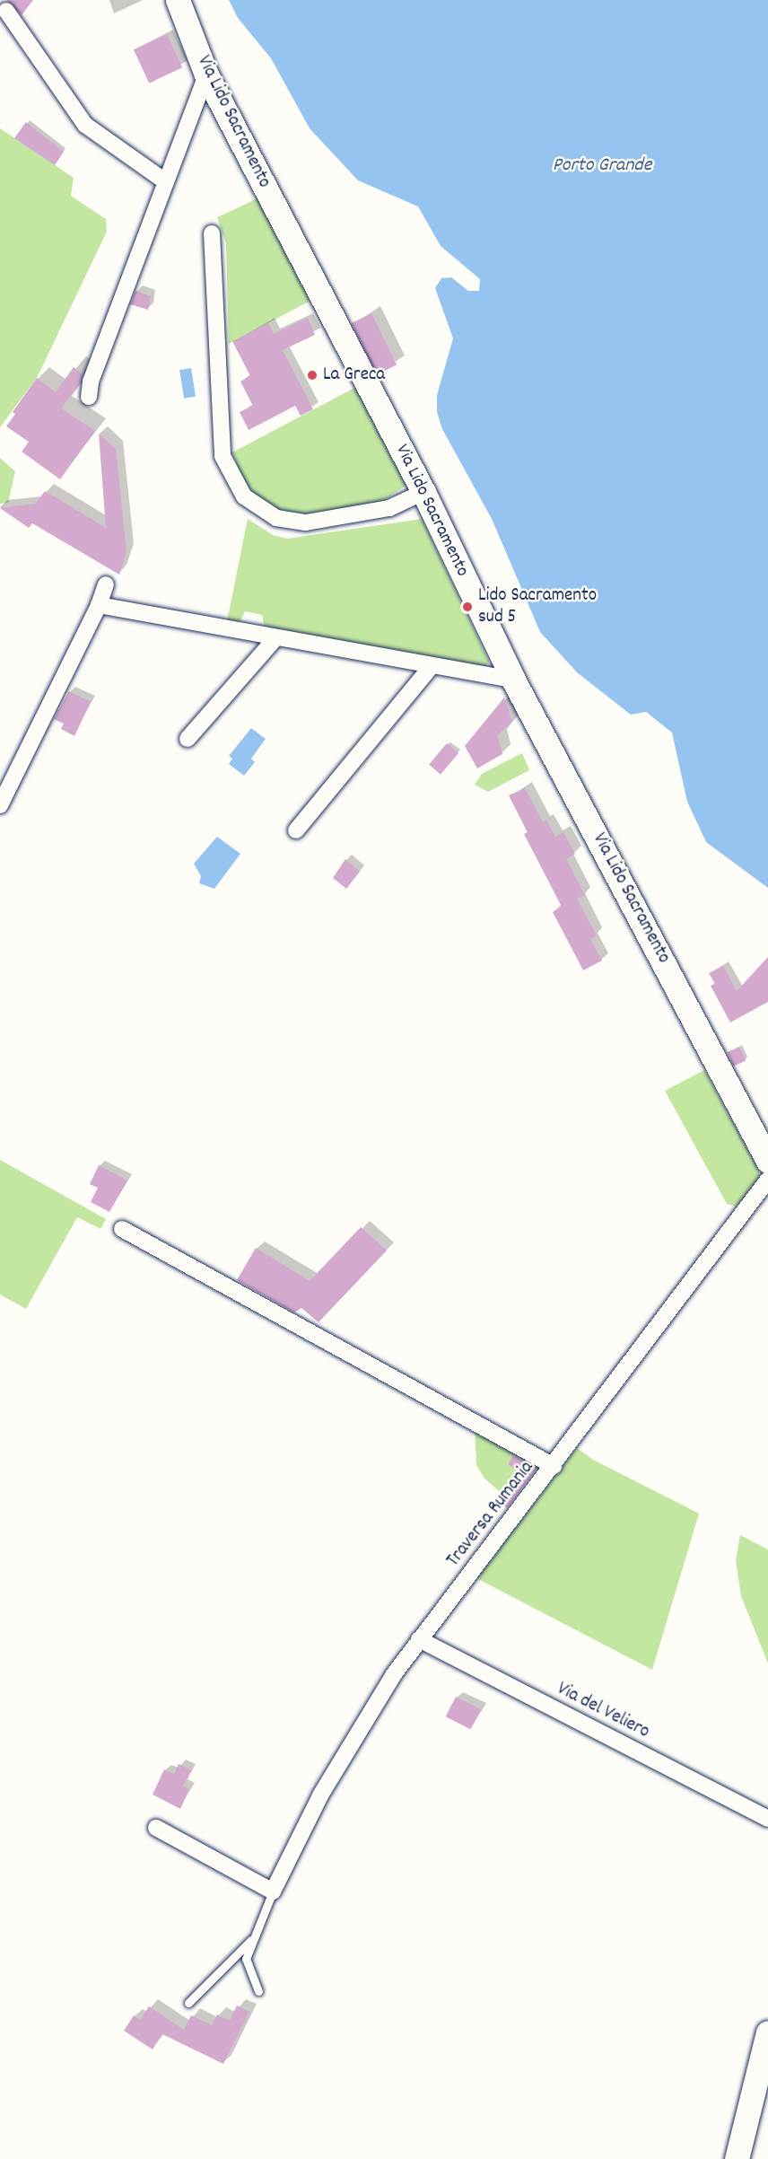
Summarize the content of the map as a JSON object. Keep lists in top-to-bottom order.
{
  "streets": {
    "street": ["Via Lido Sacramento", "Traversa Rumania", "Via del Veliero"]
  },
  "crossings": [
    ["Traversa Rumania", "Via del Veliero"]
  ],
  "water": ["Porto Grande"],
  "places": ["La Greca", "Lido Sacramento sud 5"]
}
